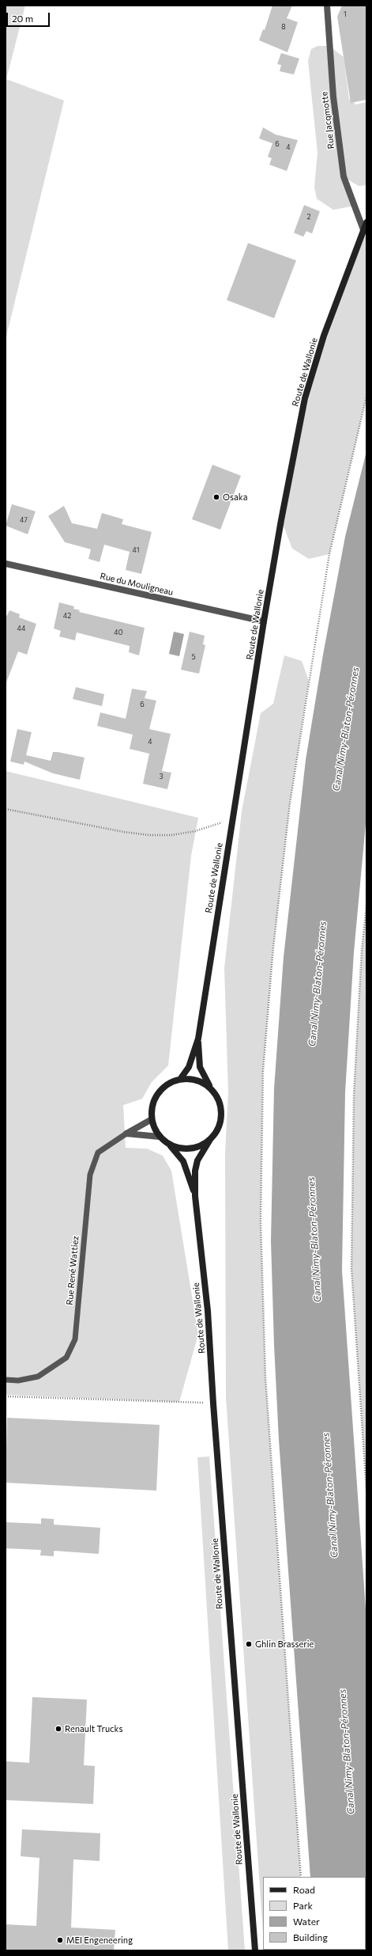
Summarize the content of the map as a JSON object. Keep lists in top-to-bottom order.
{
  "streets": {
    "main road": ["Route de Wallonie"],
    "street": ["Rue Jacqmotte", "Rue du Mouligneau"],
    "lane": ["Rue René Wattiez"]
  },
  "crossings": [
    ["Rue Jacqmotte", "Route de Wallonie"],
    ["Route de Wallonie", "Rue du Mouligneau"]
  ],
  "water": ["Canal Nimy-Blaton-Péronnes"],
  "places": [
    "Osaka",
    "Ghlin Brasserie",
    "Renault Trucks",
    "MEI Engeneering"
  ],
  "house_numbers": [
    "1",
    "8",
    "6",
    "4",
    "2",
    "47",
    "41",
    "42",
    "44",
    "40",
    "5",
    "6",
    "4",
    "3"
  ],
  "legend": [
    "Road",
    "Park",
    "Water",
    "Building"
  ],
  "scale_bar": "20 m"
}
